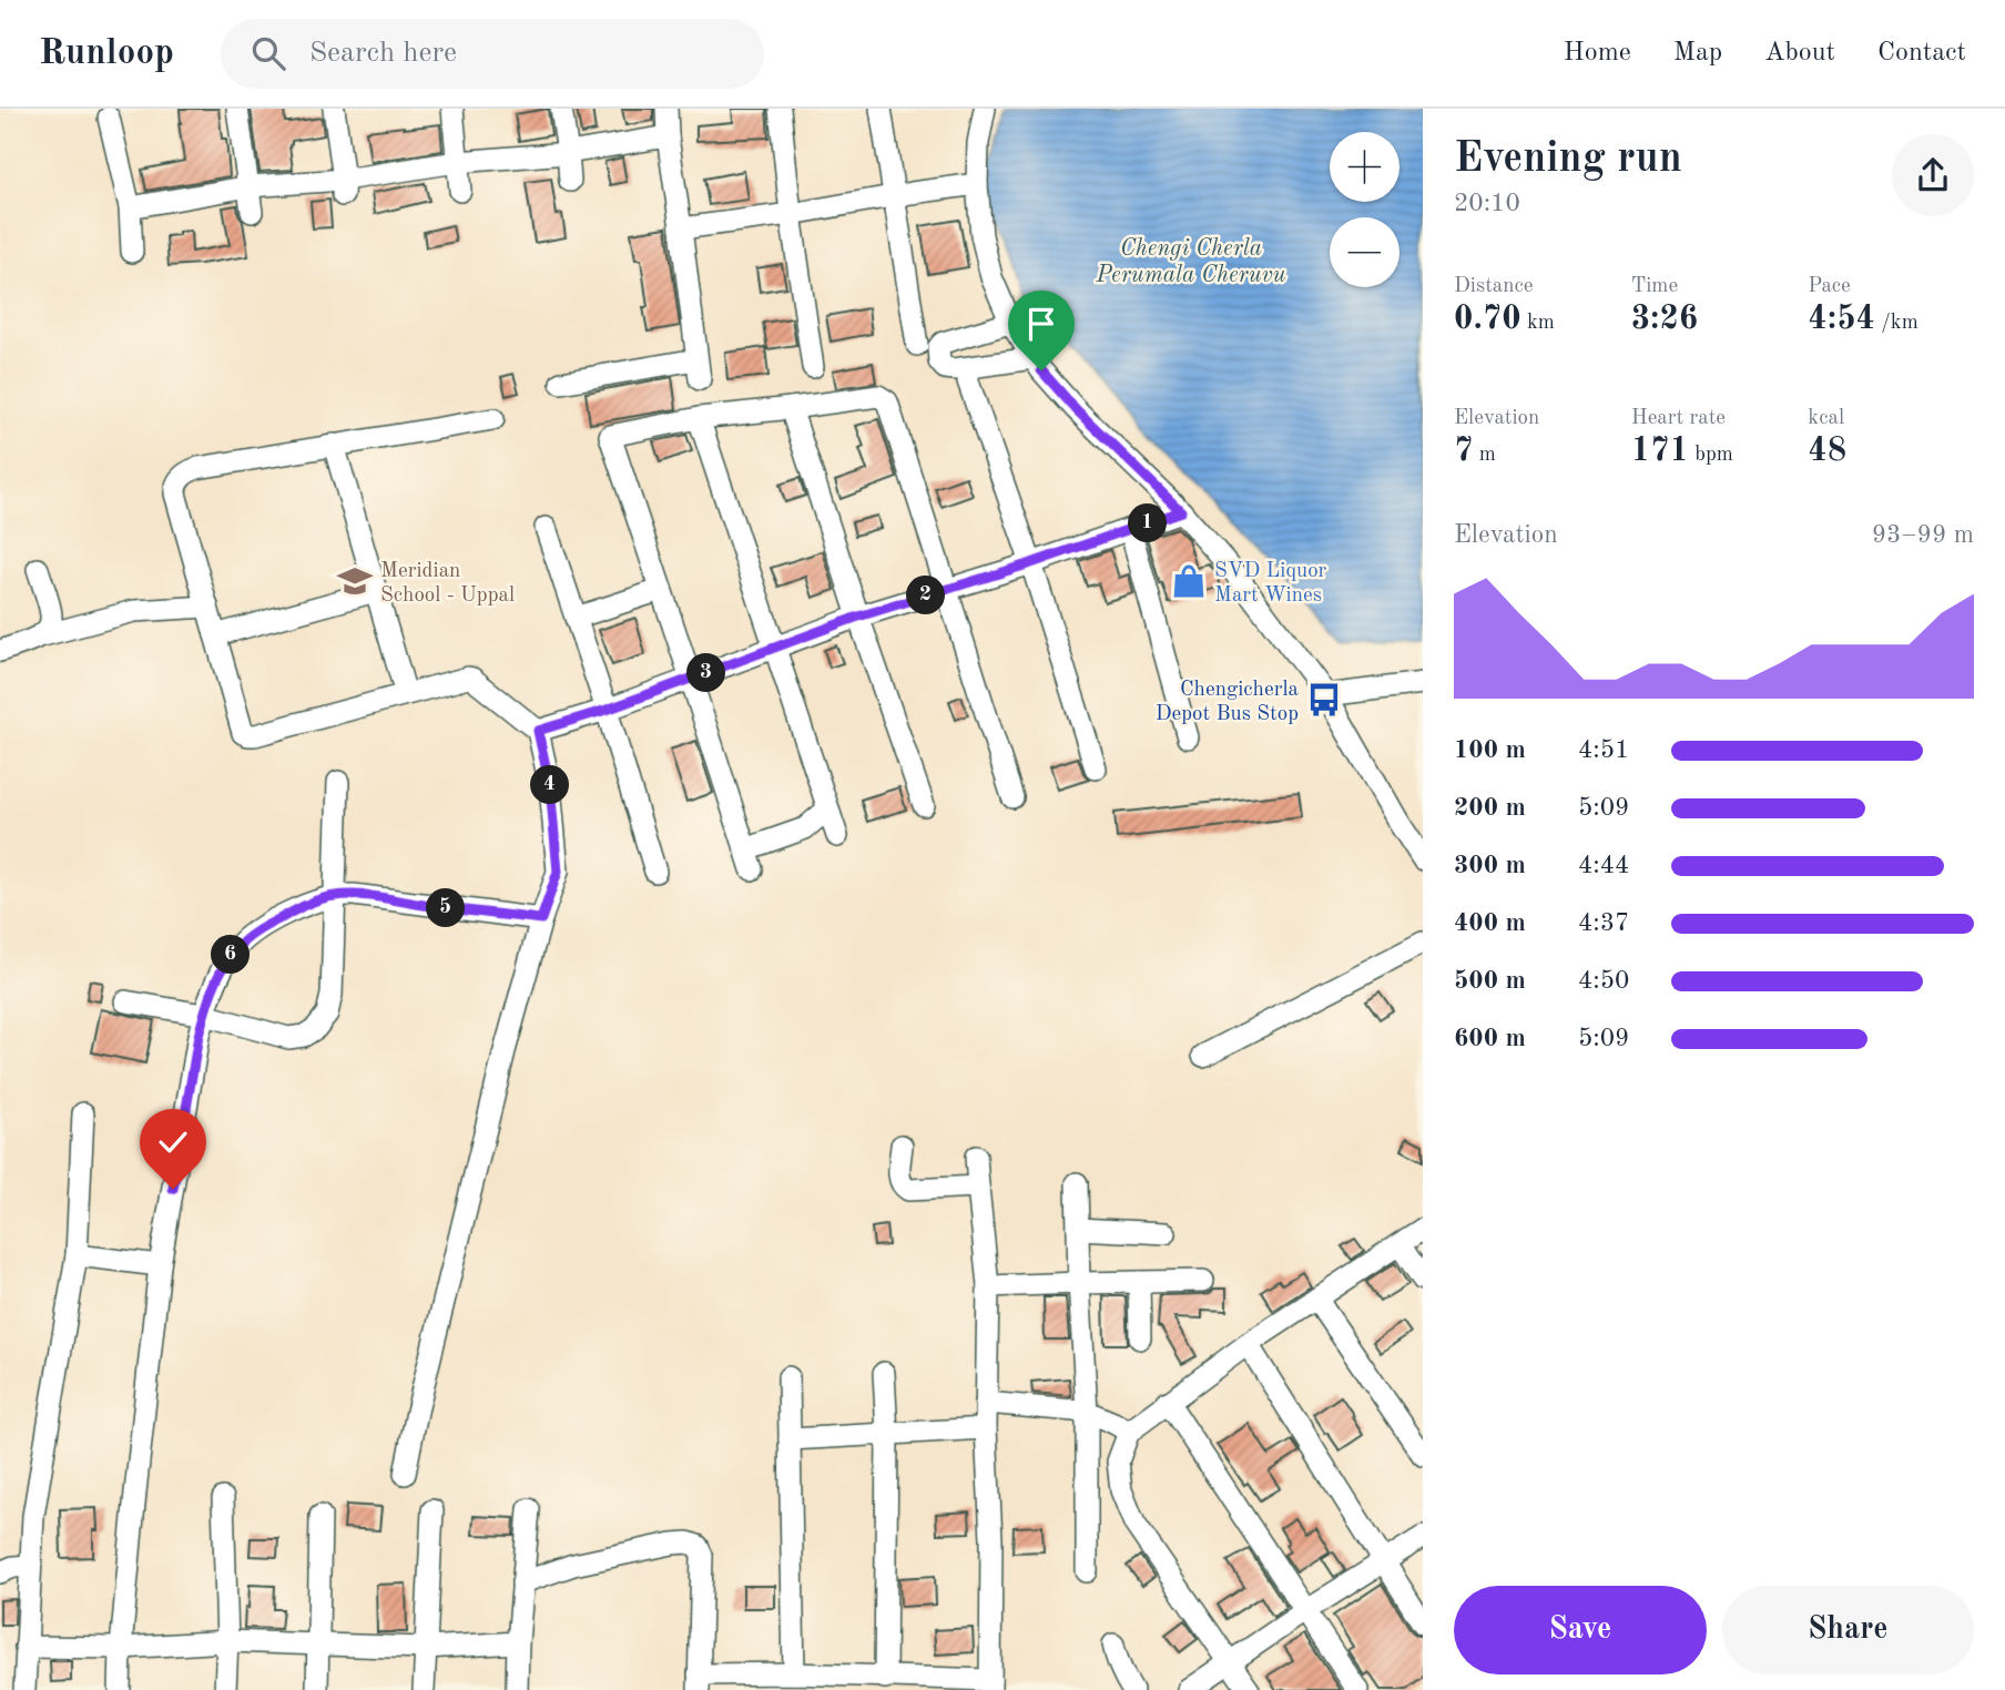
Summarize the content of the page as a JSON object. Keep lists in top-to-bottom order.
{
  "water": ["Chengi Cherla Perumala Cheruvu"],
  "places": {
    "school or university": ["Meridian School - Uppal"],
    "shop": ["SVD Liquor Mart Wines"],
    "bus stop": ["Chengicherla Depot Bus Stop"]
  },
  "page": {
    "header": "Runloop",
    "search": "Search here",
    "nav": [
      "Home",
      "Map",
      "About",
      "Contact"
    ],
    "heading": ["Evening run", "20:10"],
    "map_buttons": ["+", "−"],
    "stats": [
      ["Distance", "0.70 km"],
      ["Time", "3:26"],
      ["Pace", "4:54 /km"],
      ["Elevation", "7 m"],
      ["Heart rate", "171 bpm"],
      ["kcal", "48"]
    ],
    "pins": [
      "1",
      "2",
      "3",
      "4",
      "5",
      "6"
    ],
    "chart": ["Elevation", "93–99 m"],
    "list": [
      {
        "name": "100 m",
        "note": "4:51"
      },
      {
        "name": "200 m",
        "note": "5:09"
      },
      {
        "name": "300 m",
        "note": "4:44"
      },
      {
        "name": "400 m",
        "note": "4:37"
      },
      {
        "name": "500 m",
        "note": "4:50"
      },
      {
        "name": "600 m",
        "note": "5:09"
      }
    ],
    "buttons": ["Save", "Share"]
  }
}
